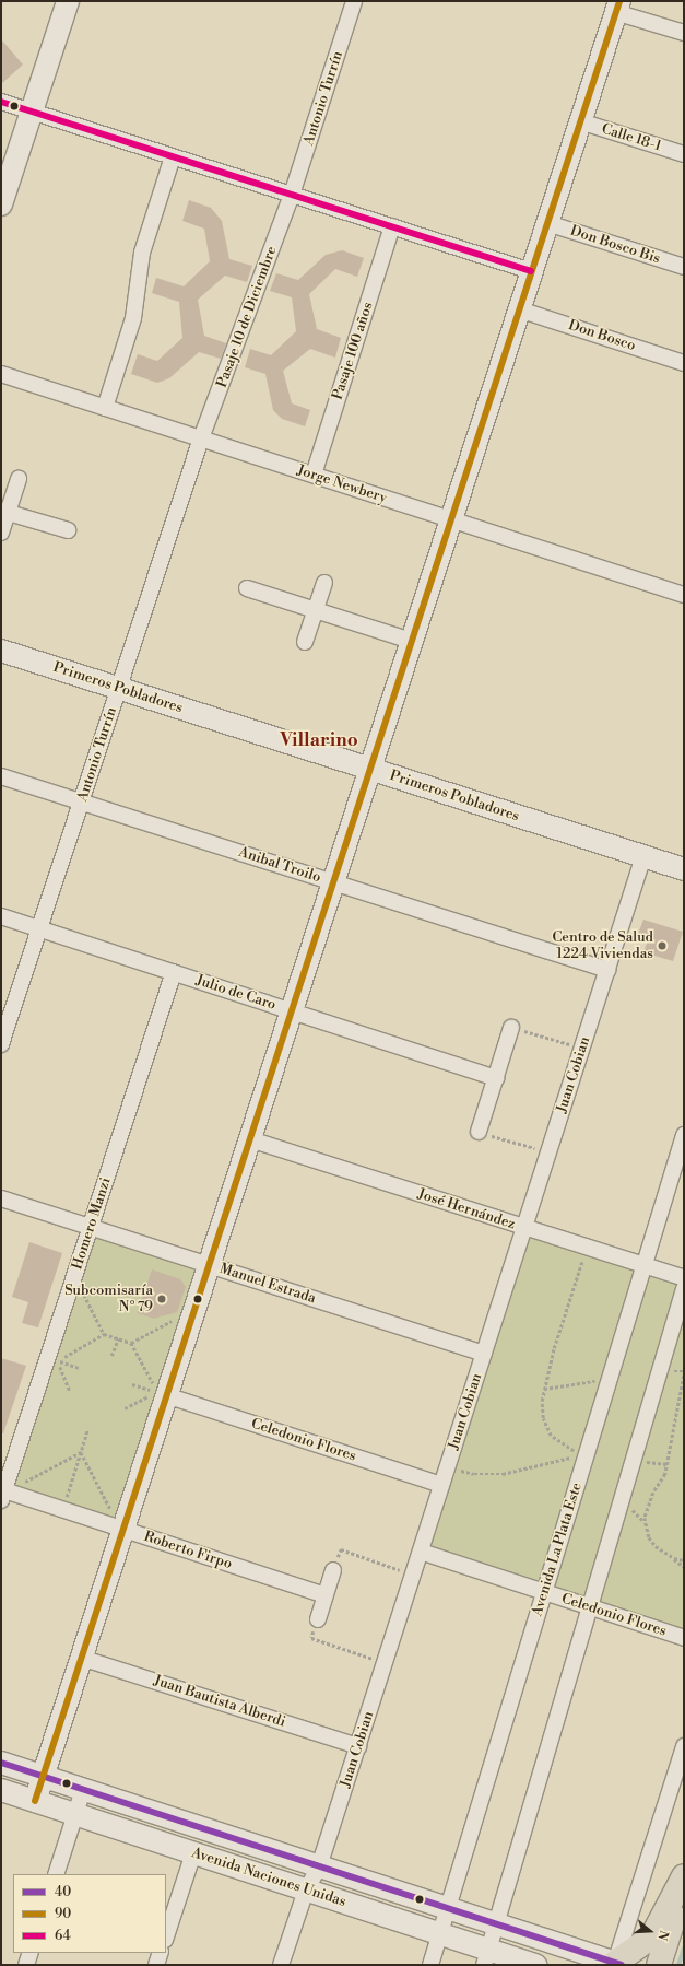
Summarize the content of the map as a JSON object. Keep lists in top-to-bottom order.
{
  "streets": {
    "street": [
      "Antonio Turrín",
      "Calle 18-1",
      "Don Bosco Bis",
      "Pasaje 10 de Diciembre",
      "Don Bosco",
      "Pasaje 100 años",
      "Jorge Newbery",
      "Primeros Pobladores",
      "Anibal Troilo",
      "Julio de Caro",
      "Juan Cobian",
      "José Hernández",
      "Homero Manzi",
      "Manuel Estrada",
      "Celedonio Flores",
      "Avenida La Plata Este",
      "Roberto Firpo",
      "Juan Bautista Alberdi",
      "Avenida Naciones Unidas"
    ]
  },
  "crossings": [
    ["Antonio Turrín", "Pasaje 10 de Diciembre"],
    ["Antonio Turrín", "Jorge Newbery"],
    ["Antonio Turrín", "Primeros Pobladores"],
    ["Antonio Turrín", "Anibal Troilo"],
    ["Antonio Turrín", "Julio de Caro"],
    ["Pasaje 10 de Diciembre", "Jorge Newbery"],
    ["Pasaje 100 años", "Jorge Newbery"],
    ["Primeros Pobladores", "Juan Cobian"],
    ["Anibal Troilo", "Juan Cobian"],
    ["Julio de Caro", "Homero Manzi"],
    ["Juan Cobian", "José Hernández"],
    ["Juan Cobian", "Manuel Estrada"],
    ["Juan Cobian", "Celedonio Flores"],
    ["Juan Cobian", "Juan Bautista Alberdi"],
    ["Juan Cobian", "Avenida Naciones Unidas"],
    ["José Hernández", "Avenida La Plata Este"],
    ["Homero Manzi", "Manuel Estrada"],
    ["Homero Manzi", "Roberto Firpo"],
    ["Celedonio Flores", "Avenida La Plata Este"],
    ["Avenida La Plata Este", "Avenida Naciones Unidas"]
  ],
  "districts": ["Villarino"],
  "places": ["Centro de Salud 1224 Viviendas", "Subcomisaría N° 79"],
  "lines": ["transit line 90", "transit line 64", "transit line 40"],
  "legend": ["40", "90", "64"],
  "north": "right"
}
